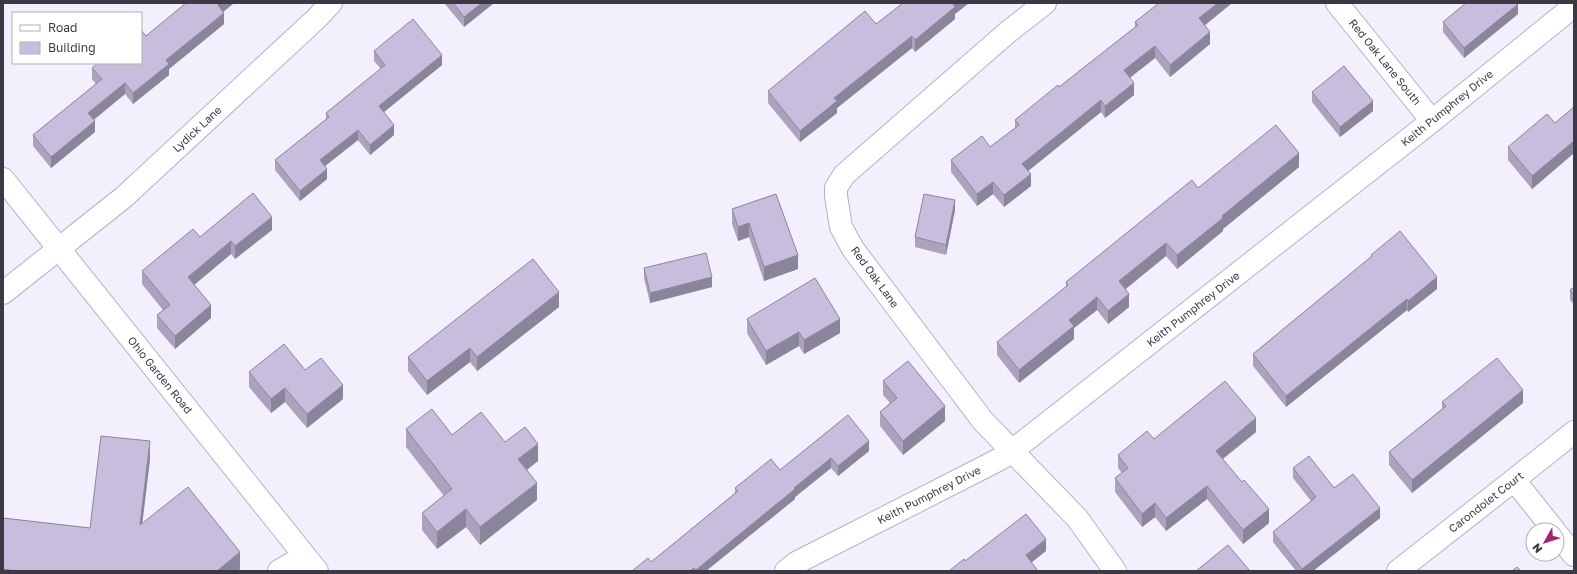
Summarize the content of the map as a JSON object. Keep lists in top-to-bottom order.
{
  "streets": {
    "street": [
      "Red Oak Lane South",
      "Keith Pumphrey Drive",
      "Lydick Lane",
      "Red Oak Lane",
      "Ohio Garden Road",
      "Carondolet Court"
    ]
  },
  "crossings": [
    ["Red Oak Lane South", "Keith Pumphrey Drive"],
    ["Keith Pumphrey Drive", "Red Oak Lane"],
    ["Lydick Lane", "Ohio Garden Road"]
  ],
  "legend": ["Road", "Building"],
  "north": "bottom left"
}
